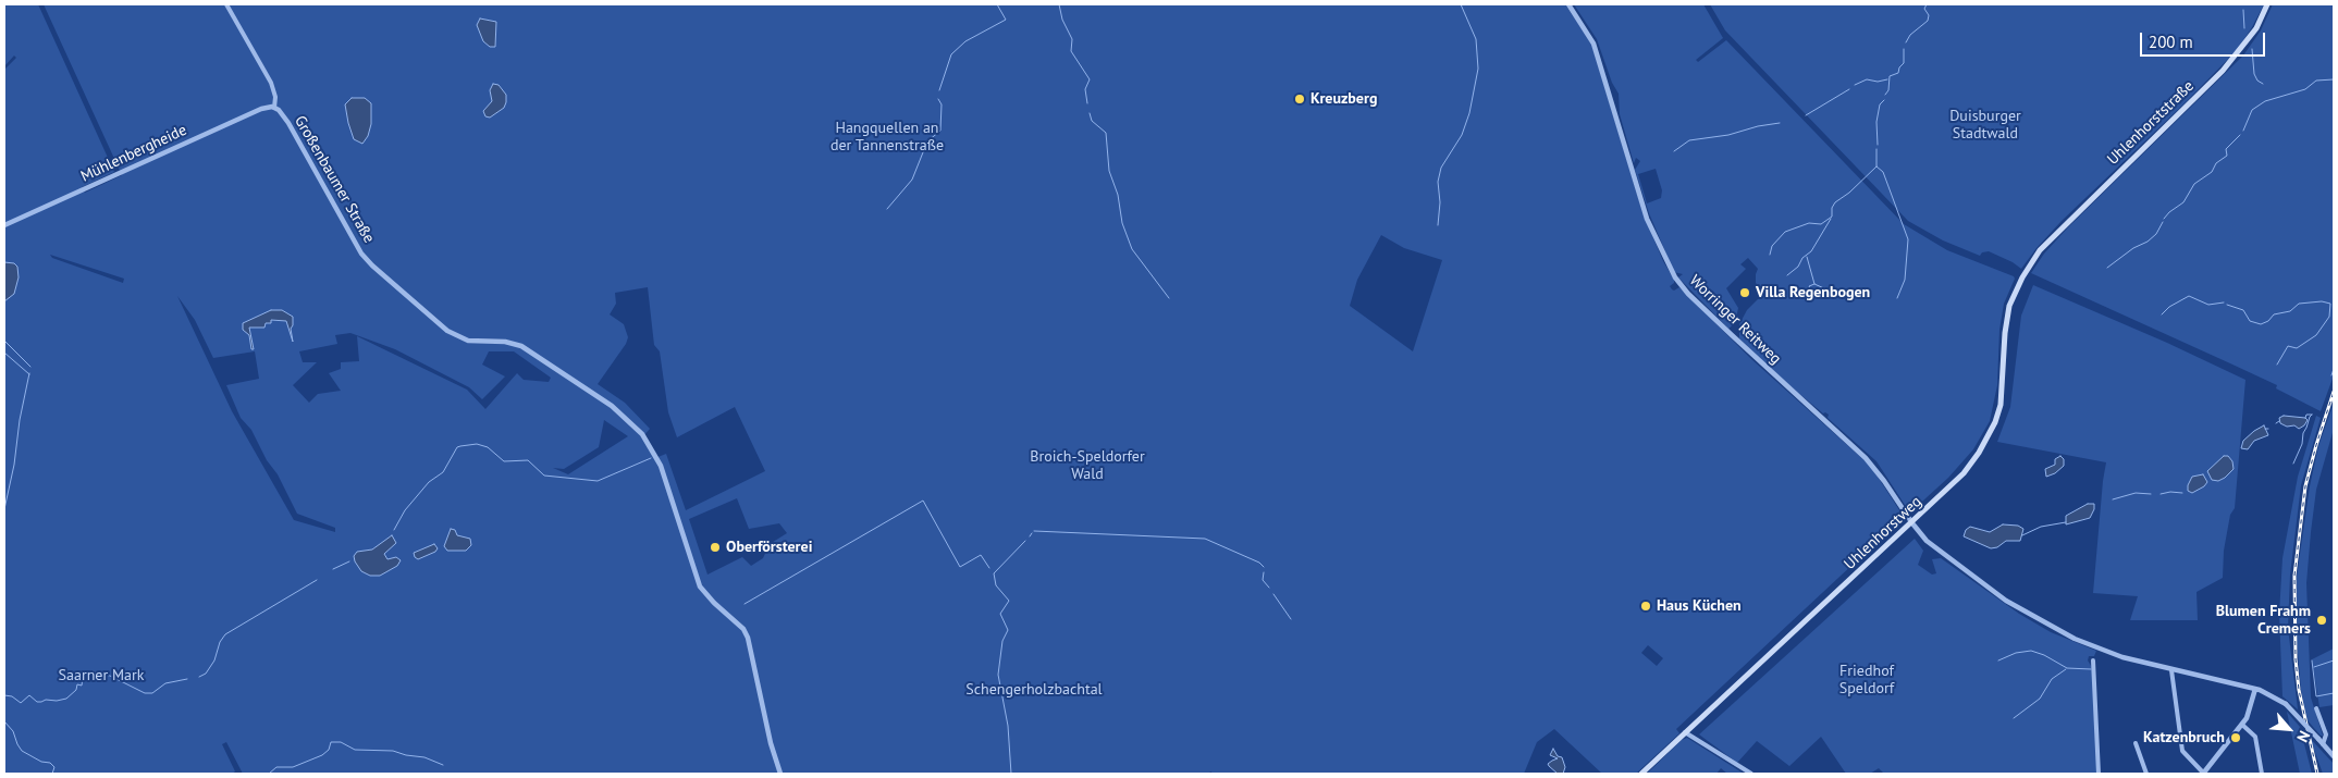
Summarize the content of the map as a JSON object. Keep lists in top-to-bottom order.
{
  "streets": {
    "main road": ["Uhlenhorststraße", "Uhlenhorstweg"],
    "street": ["Mühlenbergheide", "Großenbaumer Straße", "Worringer Reitweg"]
  },
  "crossings": [
    ["Uhlenhorststraße", "Uhlenhorstweg"],
    ["Mühlenbergheide", "Großenbaumer Straße"],
    ["Worringer Reitweg", "Uhlenhorstweg"]
  ],
  "parks": [
    "Duisburger Stadtwald",
    "Hangquellen an der Tannenstraße",
    "Broich-Speldorfer Wald",
    "Friedhof Speldorf",
    "Saarner Mark",
    "Schengerholzbachtal"
  ],
  "places": [
    "Kreuzberg",
    "Villa Regenbogen",
    "Oberförsterei",
    "Haus Küchen",
    "Blumen Frahm Cremers",
    "Katzenbruch"
  ],
  "scale_bar": "200 m",
  "north": "bottom right"
}
